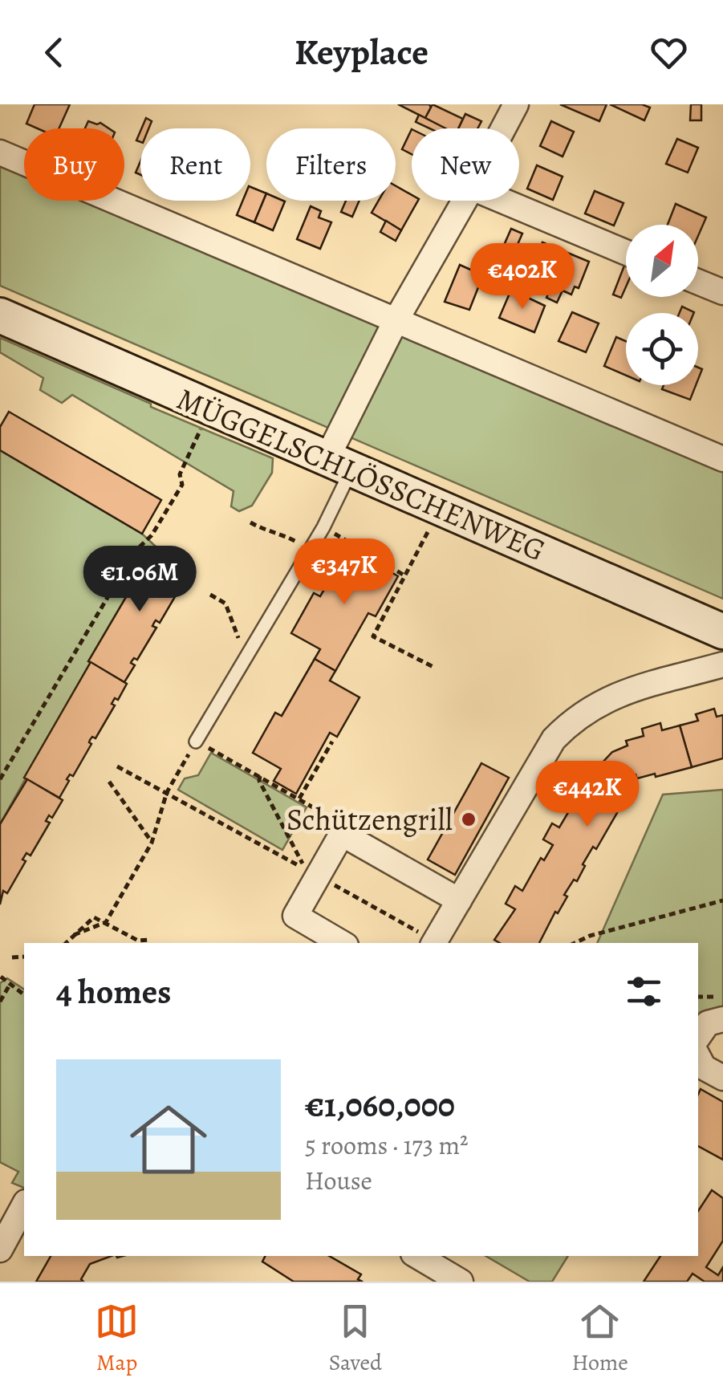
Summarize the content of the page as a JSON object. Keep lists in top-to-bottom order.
{
  "streets": {
    "street": ["MÜGGELSCHLÖSSCHENWEG"]
  },
  "places": ["Schützengrill"],
  "north": "top right",
  "page": {
    "header": "Keyplace",
    "chip": [
      "Buy",
      "Rent",
      "Filters",
      "New"
    ],
    "price": [
      "€402K",
      "€347K",
      "€1.06M",
      "€442K"
    ],
    "heading": "4 homes",
    "list": [
      {
        "name": "€1,060,000",
        "note": "5 rooms · 173 m² · House"
      }
    ],
    "tabs": ["Map", "Saved", "Home"]
  }
}
